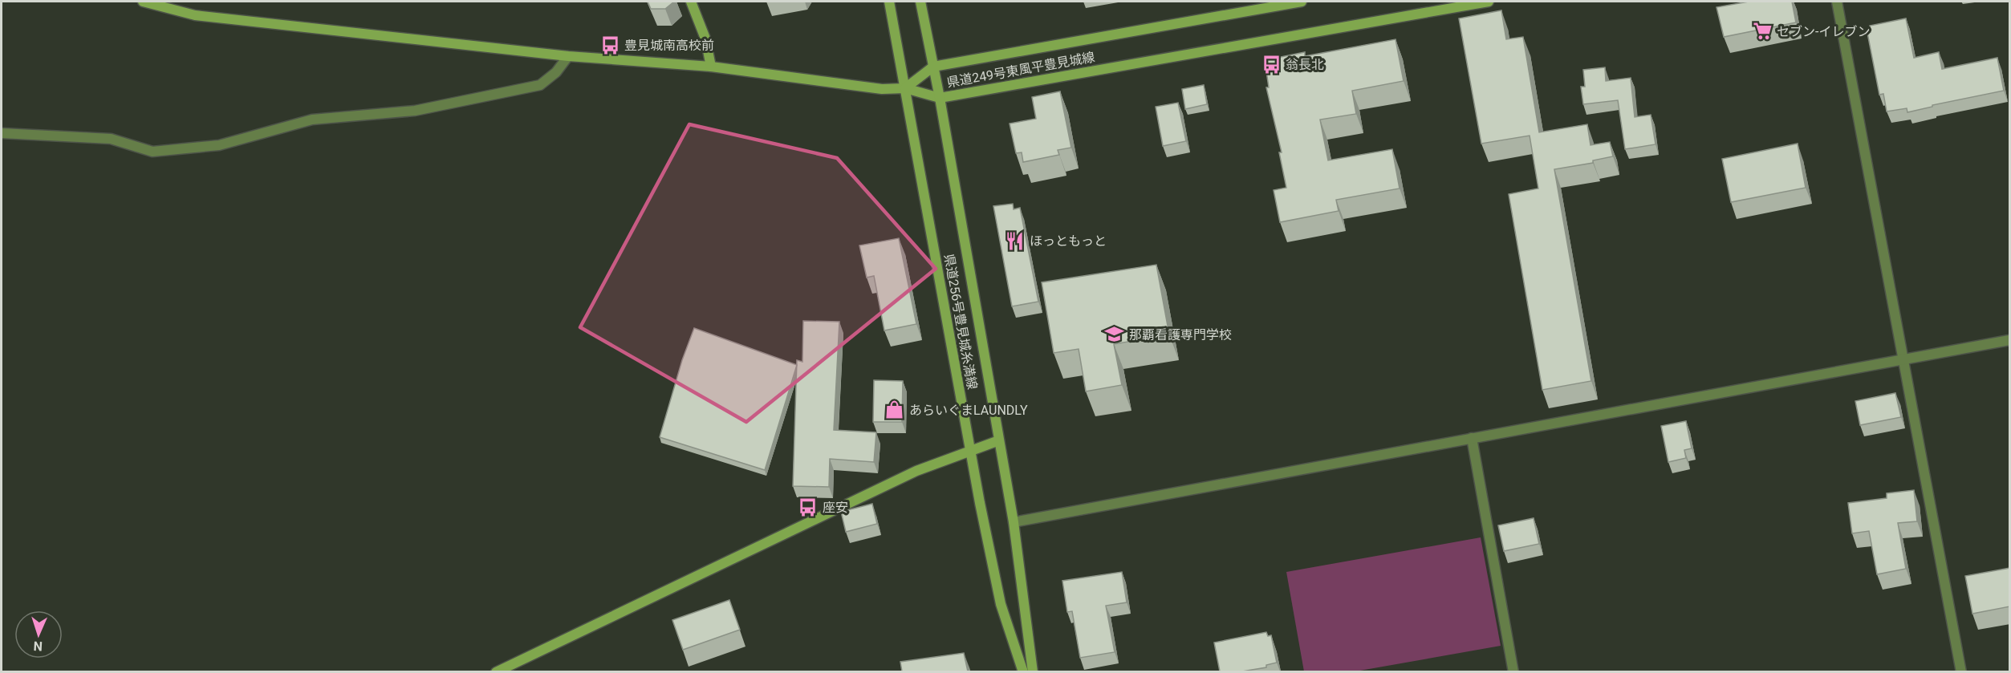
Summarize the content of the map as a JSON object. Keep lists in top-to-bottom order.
{
  "streets": {
    "main road": ["県道249号東風平豊見城線", "県道256号豊見城糸満線"]
  },
  "crossings": [
    ["県道249号東風平豊見城線", "県道256号豊見城糸満線"]
  ],
  "places": {
    "supermarket": ["セブン-イレブン"],
    "bus stop": ["豊見城南高校前", "翁長北", "座安"],
    "restaurant": ["ほっともっと"],
    "school or university": ["那覇看護専門学校"],
    "shop": ["あらいぐまLAUNDLY"]
  },
  "north": "bottom"
}
